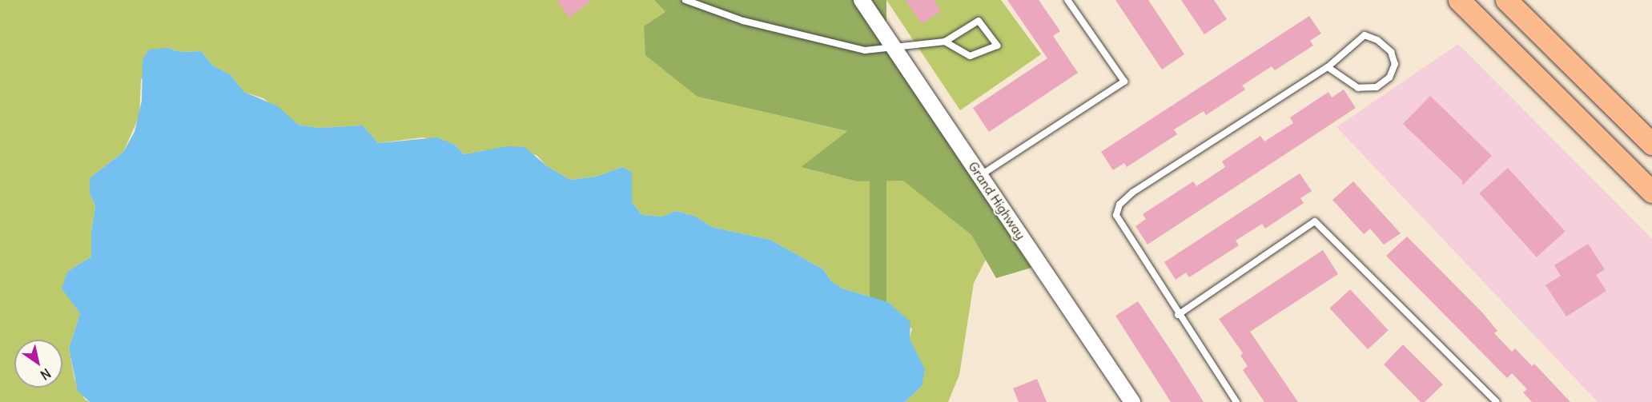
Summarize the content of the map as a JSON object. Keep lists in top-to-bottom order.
{
  "streets": {
    "street": ["Grand Highway"]
  },
  "north": "bottom right"
}
